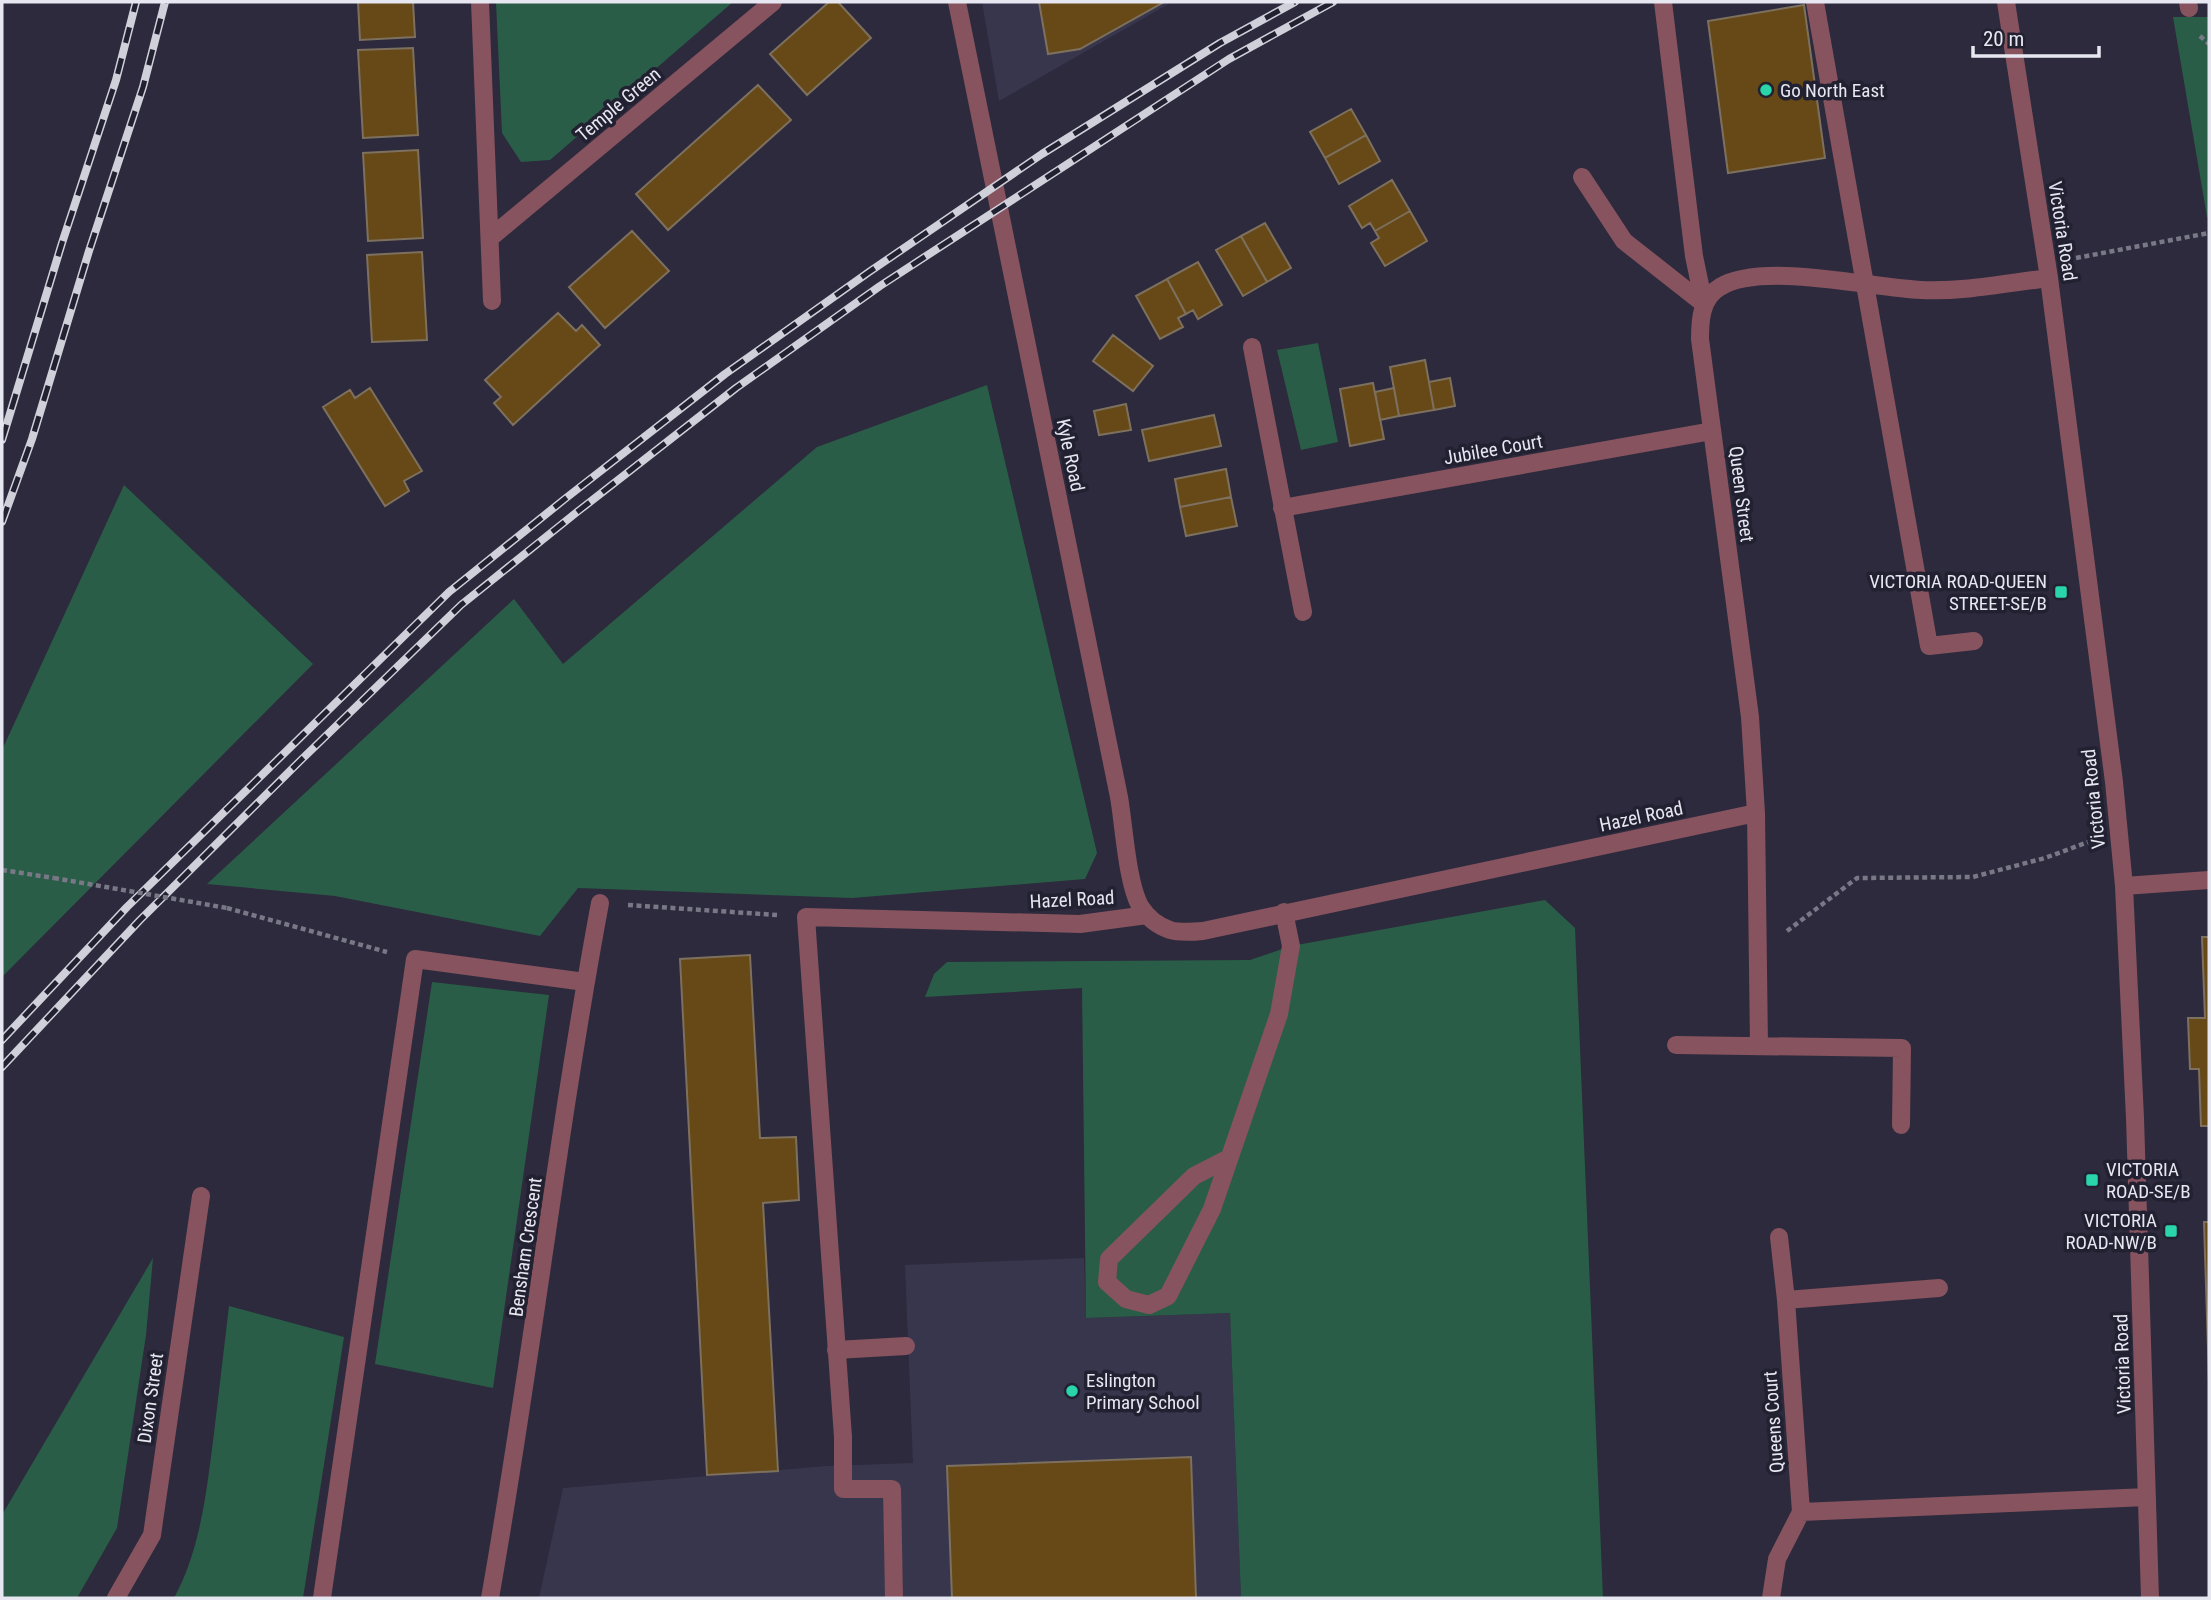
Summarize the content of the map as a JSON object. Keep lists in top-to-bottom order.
{
  "streets": {
    "street": [
      "Temple Green",
      "Victoria Road",
      "Jubilee Court",
      "Kyle Road",
      "Queen Street",
      "Hazel Road",
      "Bensham Crescent",
      "Dixon Street",
      "Queens Court"
    ]
  },
  "crossings": [
    ["Jubilee Court", "Queen Street"],
    ["Kyle Road", "Hazel Road"],
    ["Queen Street", "Hazel Road"]
  ],
  "places": {
    "other": ["Go North East", "Eslington Primary School"],
    "transit": ["VICTORIA ROAD-QUEEN STREET-SE/B", "VICTORIA ROAD-SE/B", "VICTORIA ROAD-NW/B"]
  },
  "scale_bar": "20 m"
}
